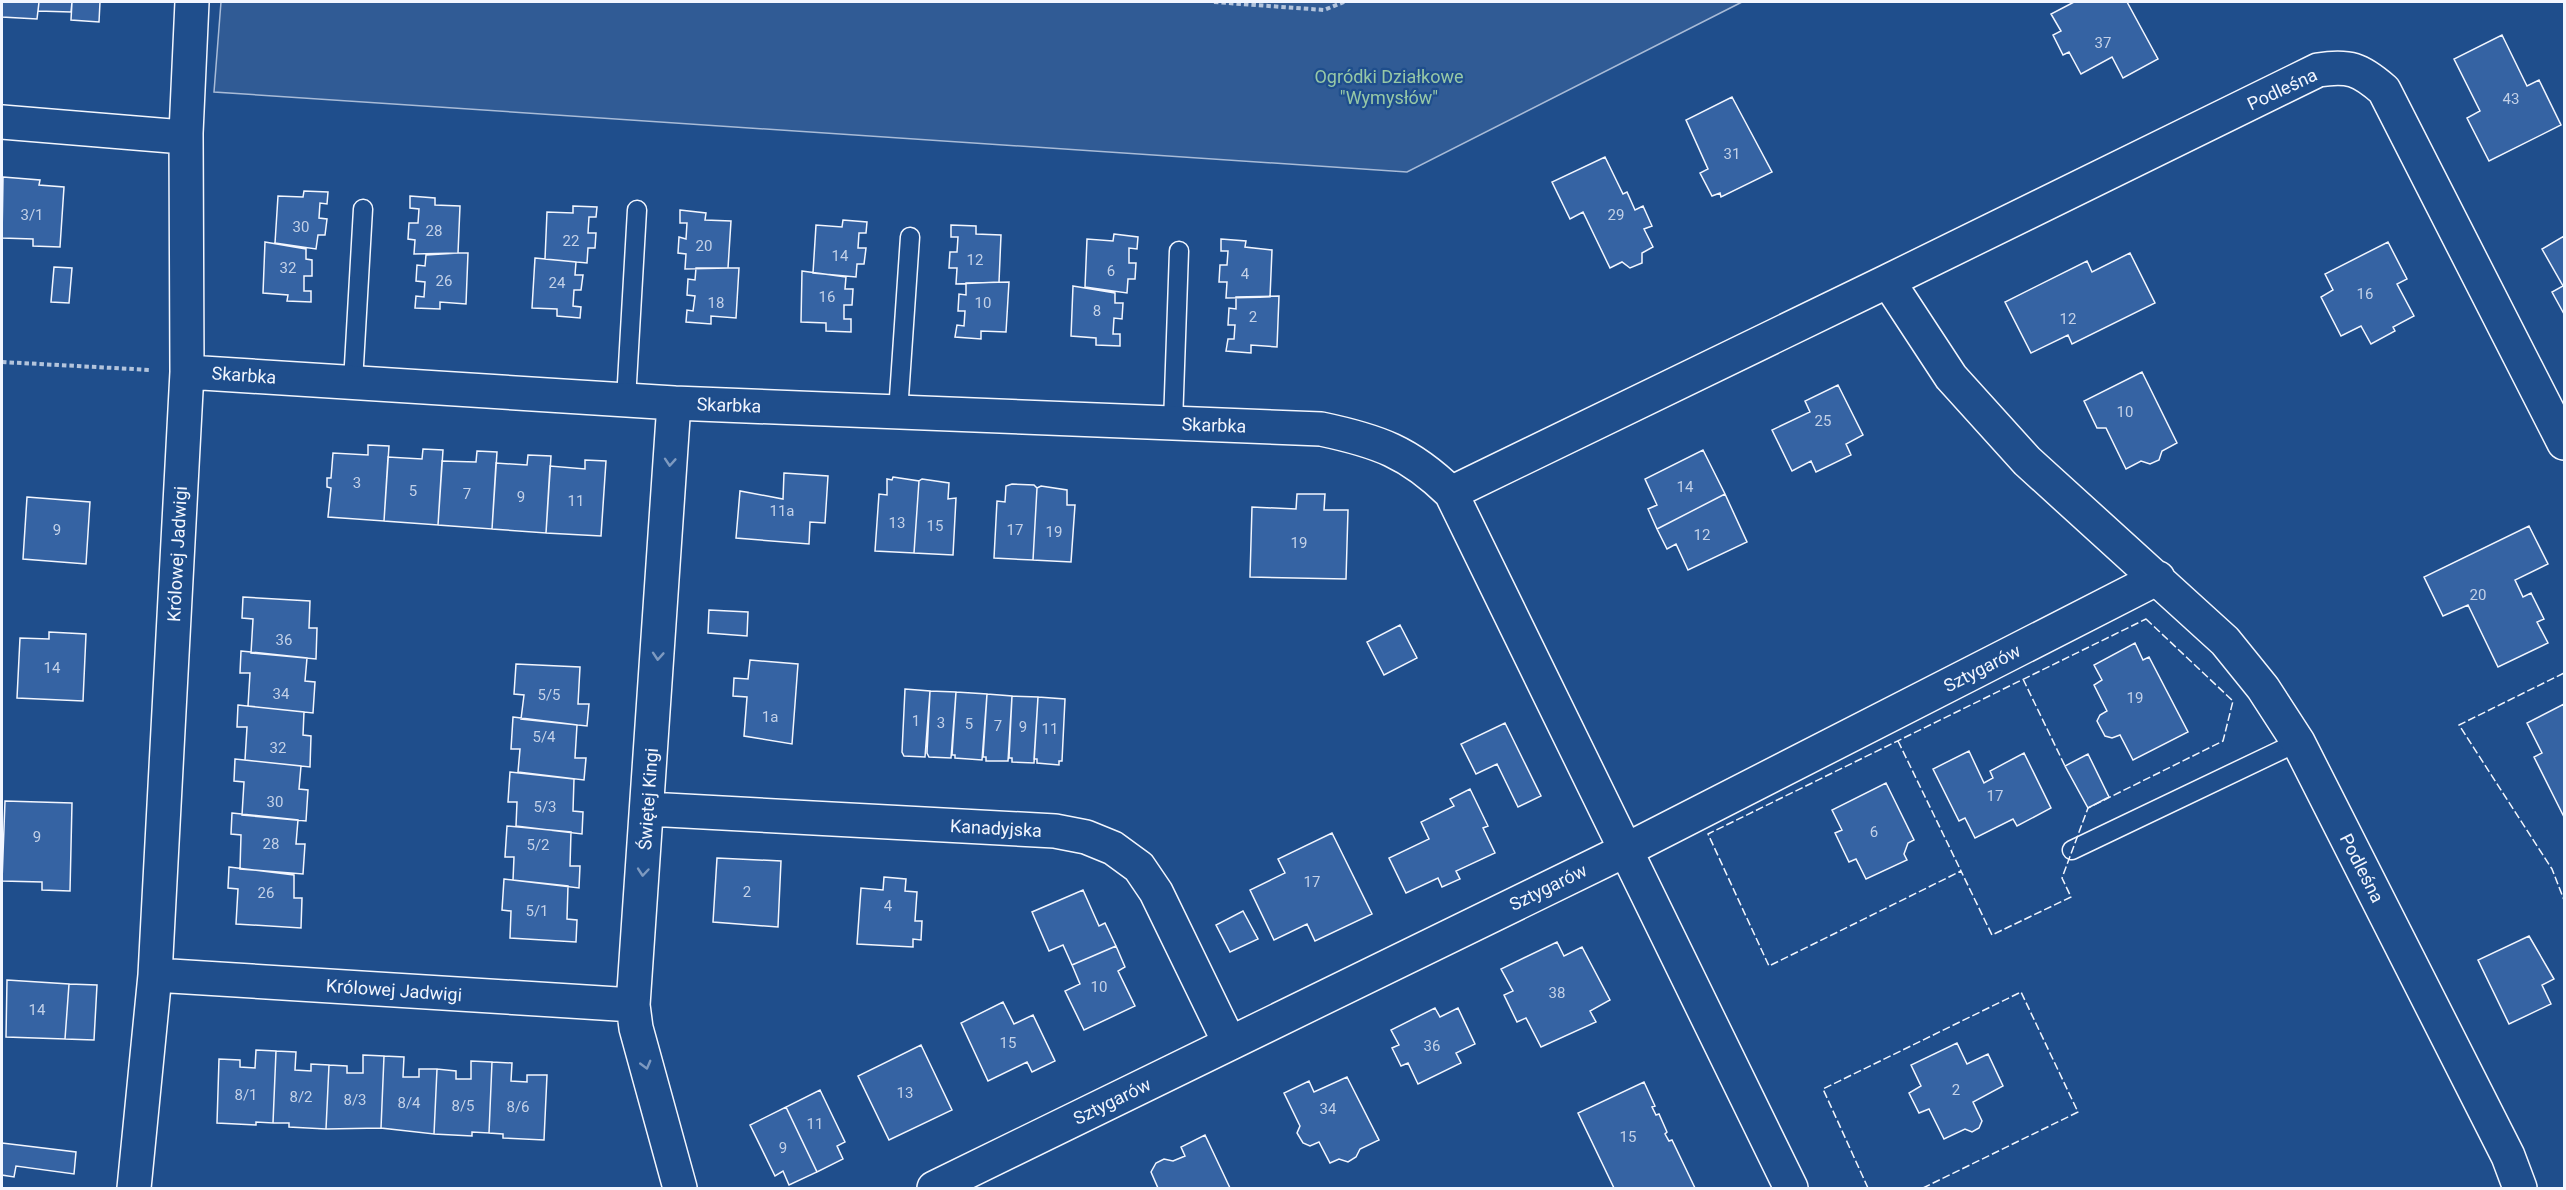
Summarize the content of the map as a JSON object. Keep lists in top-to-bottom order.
{
  "streets": {
    "street": [
      "Podleśna",
      "Skarbka",
      "Królowej Jadwigi",
      "Sztygarów",
      "Świętej Kingi",
      "Kanadyjska"
    ]
  },
  "crossings": [
    ["Podleśna", "Skarbka"],
    ["Podleśna", "Sztygarów"],
    ["Skarbka", "Królowej Jadwigi"],
    ["Skarbka", "Świętej Kingi"],
    ["Królowej Jadwigi", "Świętej Kingi"],
    ["Sztygarów", "Kanadyjska"],
    ["Świętej Kingi", "Kanadyjska"]
  ],
  "one_way": ["Świętej Kingi"],
  "parks": ["Ogródki Działkowe \"Wymysłów\""],
  "house_numbers": [
    "37",
    "43",
    "31",
    "3/1",
    "29",
    "30",
    "28",
    "22",
    "20",
    "14",
    "12",
    "32",
    "6",
    "4",
    "26",
    "24",
    "16",
    "16",
    "18",
    "10",
    "8",
    "2",
    "12",
    "10",
    "25",
    "3",
    "14",
    "5",
    "7",
    "9",
    "11",
    "11a",
    "13",
    "15",
    "9",
    "17",
    "19",
    "12",
    "19",
    "20",
    "36",
    "14",
    "34",
    "5/5",
    "19",
    "1a",
    "1",
    "3",
    "5",
    "7",
    "9",
    "11",
    "5/4",
    "32",
    "17",
    "30",
    "5/3",
    "6",
    "9",
    "28",
    "5/2",
    "17",
    "2",
    "26",
    "4",
    "5/1",
    "10",
    "38",
    "14",
    "15",
    "36",
    "2",
    "13",
    "8/1",
    "8/2",
    "8/3",
    "8/4",
    "8/5",
    "8/6",
    "34",
    "11",
    "15",
    "9"
  ]
}
